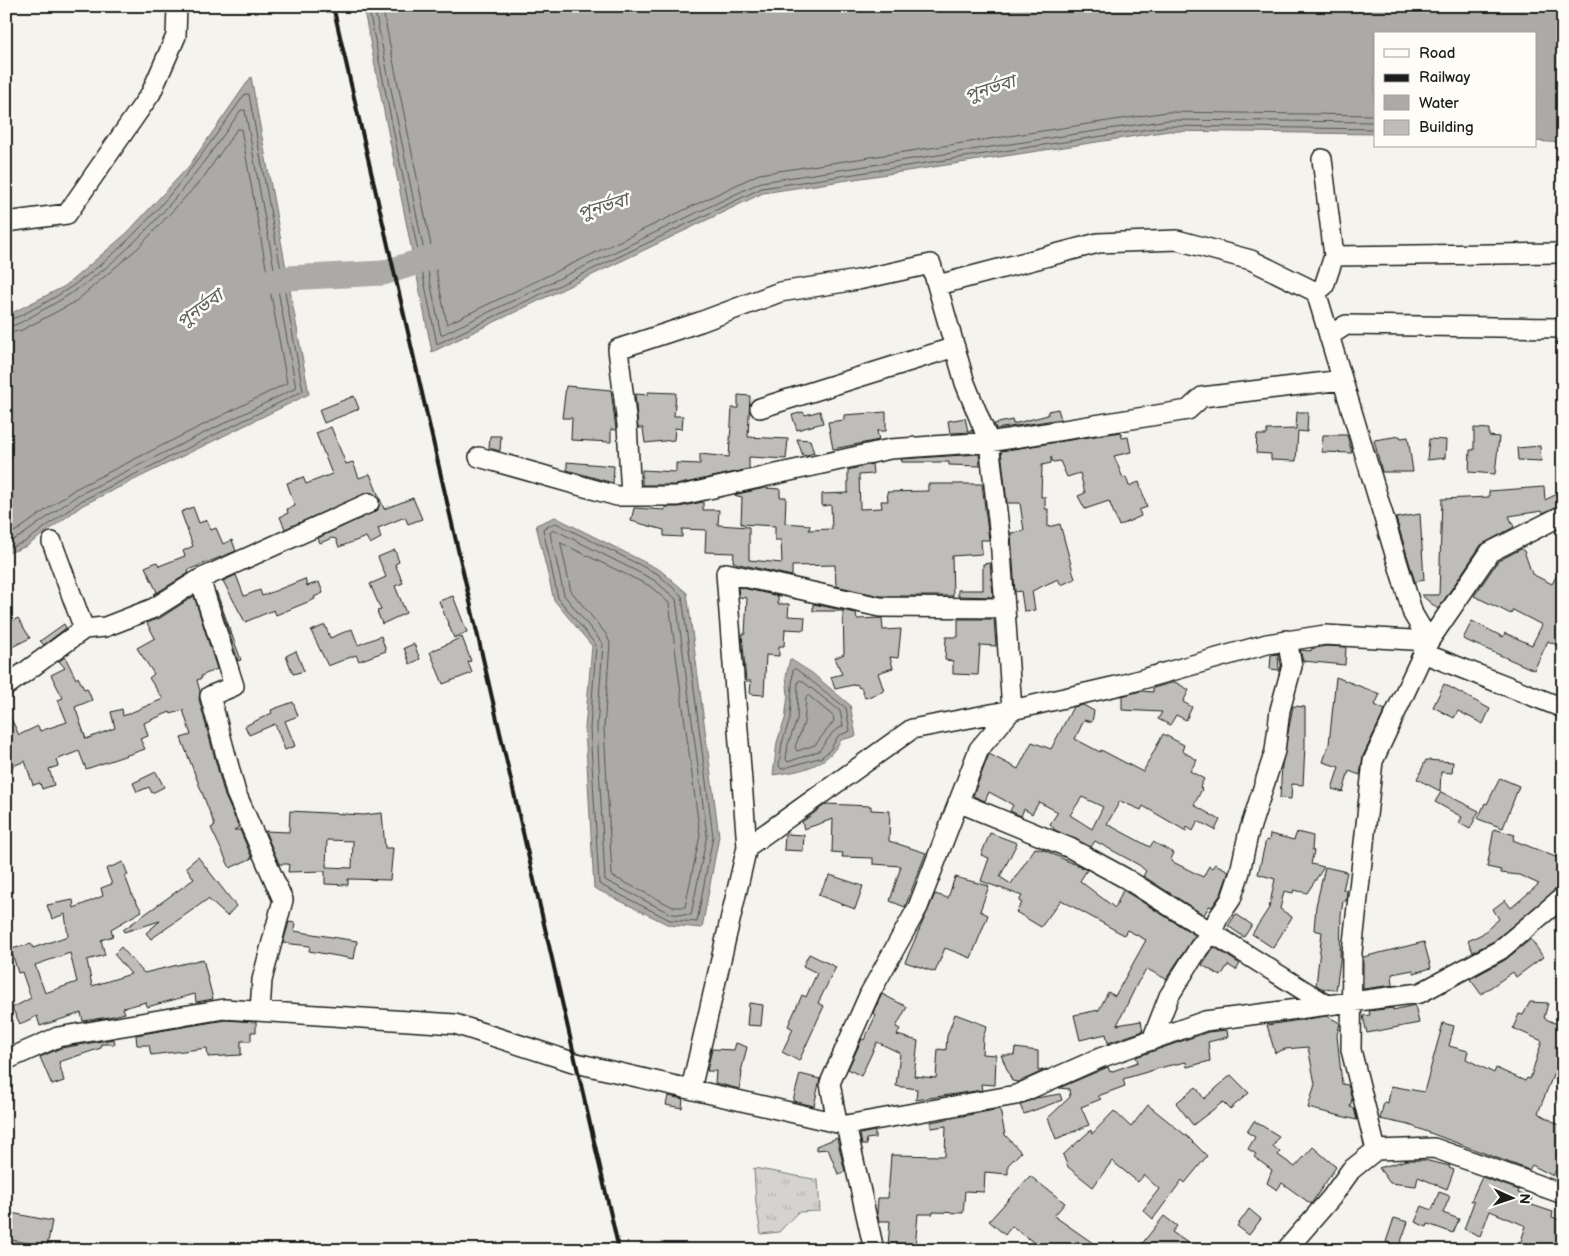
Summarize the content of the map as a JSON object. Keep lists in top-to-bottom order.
{
  "water": ["পুনর্ভবা"],
  "legend": [
    "Road",
    "Railway",
    "Water",
    "Building"
  ],
  "north": "right"
}
